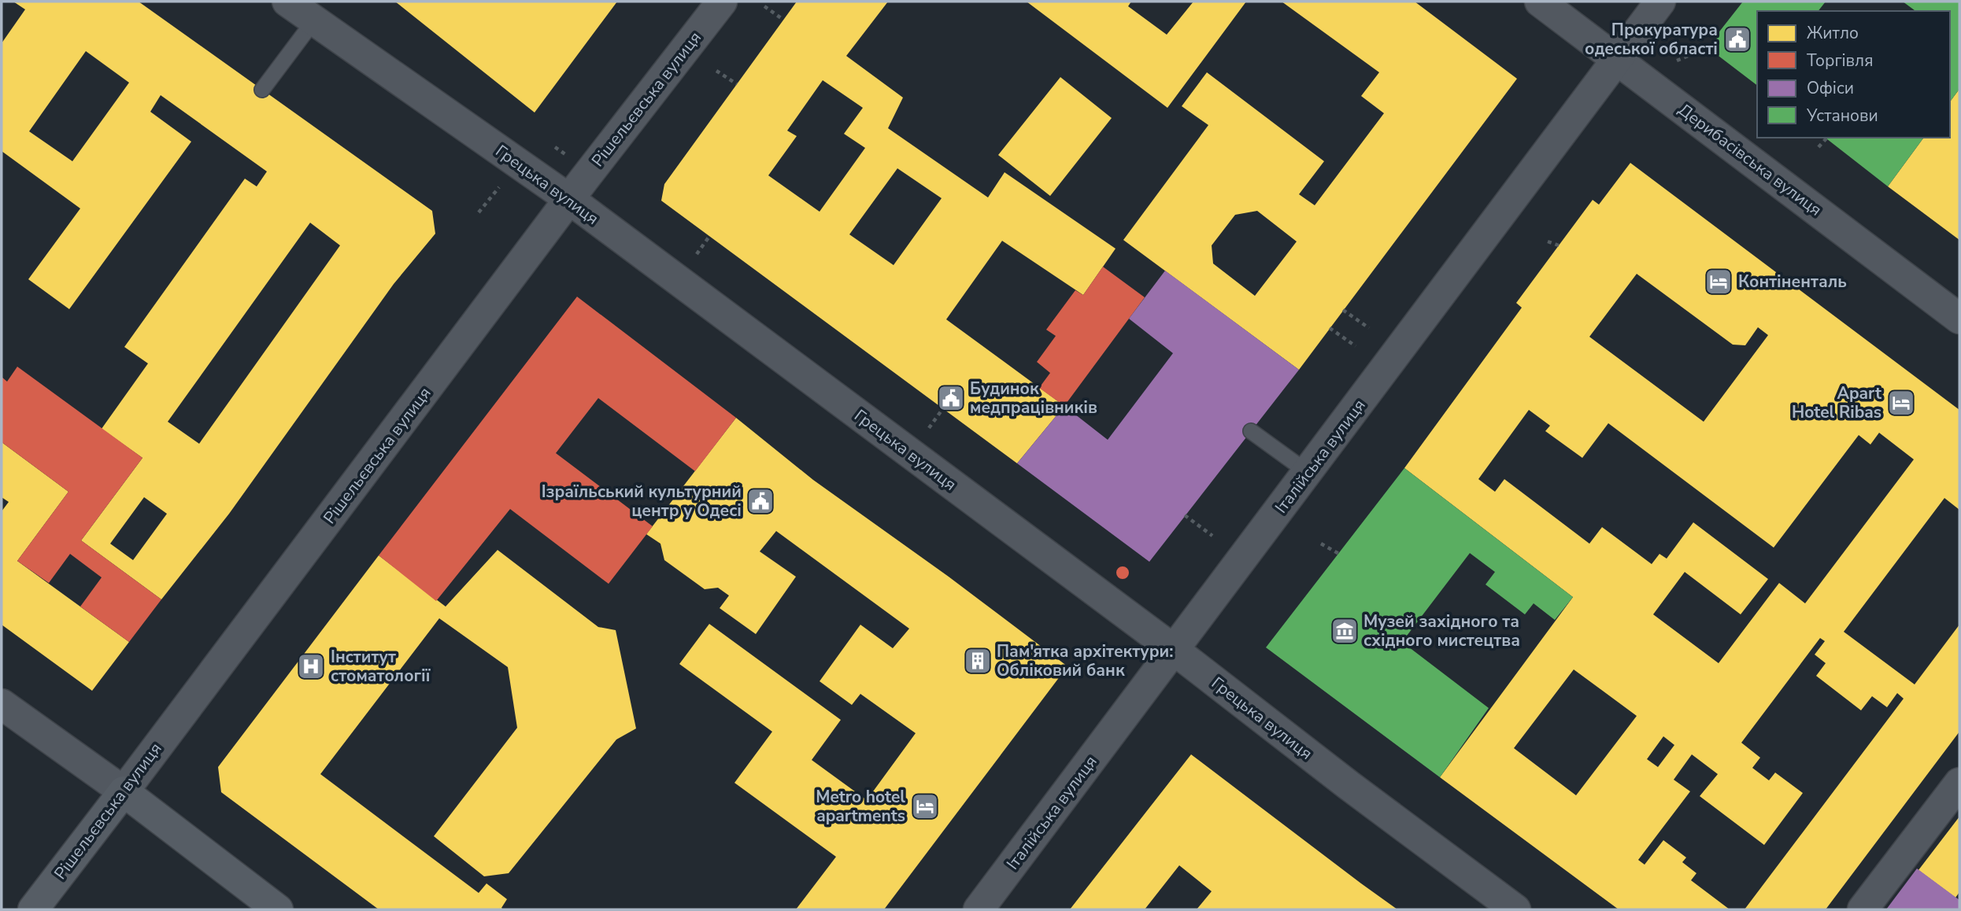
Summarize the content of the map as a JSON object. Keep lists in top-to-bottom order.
{
  "streets": {
    "main road": ["Рішельєвська вулиця"],
    "street": ["Дерибасівська вулиця", "Грецька вулиця", "Італійська вулиця"]
  },
  "crossings": [
    ["Рішельєвська вулиця", "Грецька вулиця"],
    ["Дерибасівська вулиця", "Італійська вулиця"],
    ["Грецька вулиця", "Італійська вулиця"]
  ],
  "places": {
    "public building": ["Прокуратура одеської області", "Будинок медпрацівників", "Ізраїльський культурний центр у Одесі"],
    "hotel": ["Контіненталь", "Apart Hotel Ribas", "Metro hotel apartments"],
    "museum": ["Музей західного та східного мистецтва"],
    "building": ["Пам'ятка архітектури: Обліковий банк"],
    "hospital": ["Інститут стоматології"]
  },
  "legend": [
    "Житло",
    "Торгівля",
    "Офіси",
    "Установи"
  ]
}
